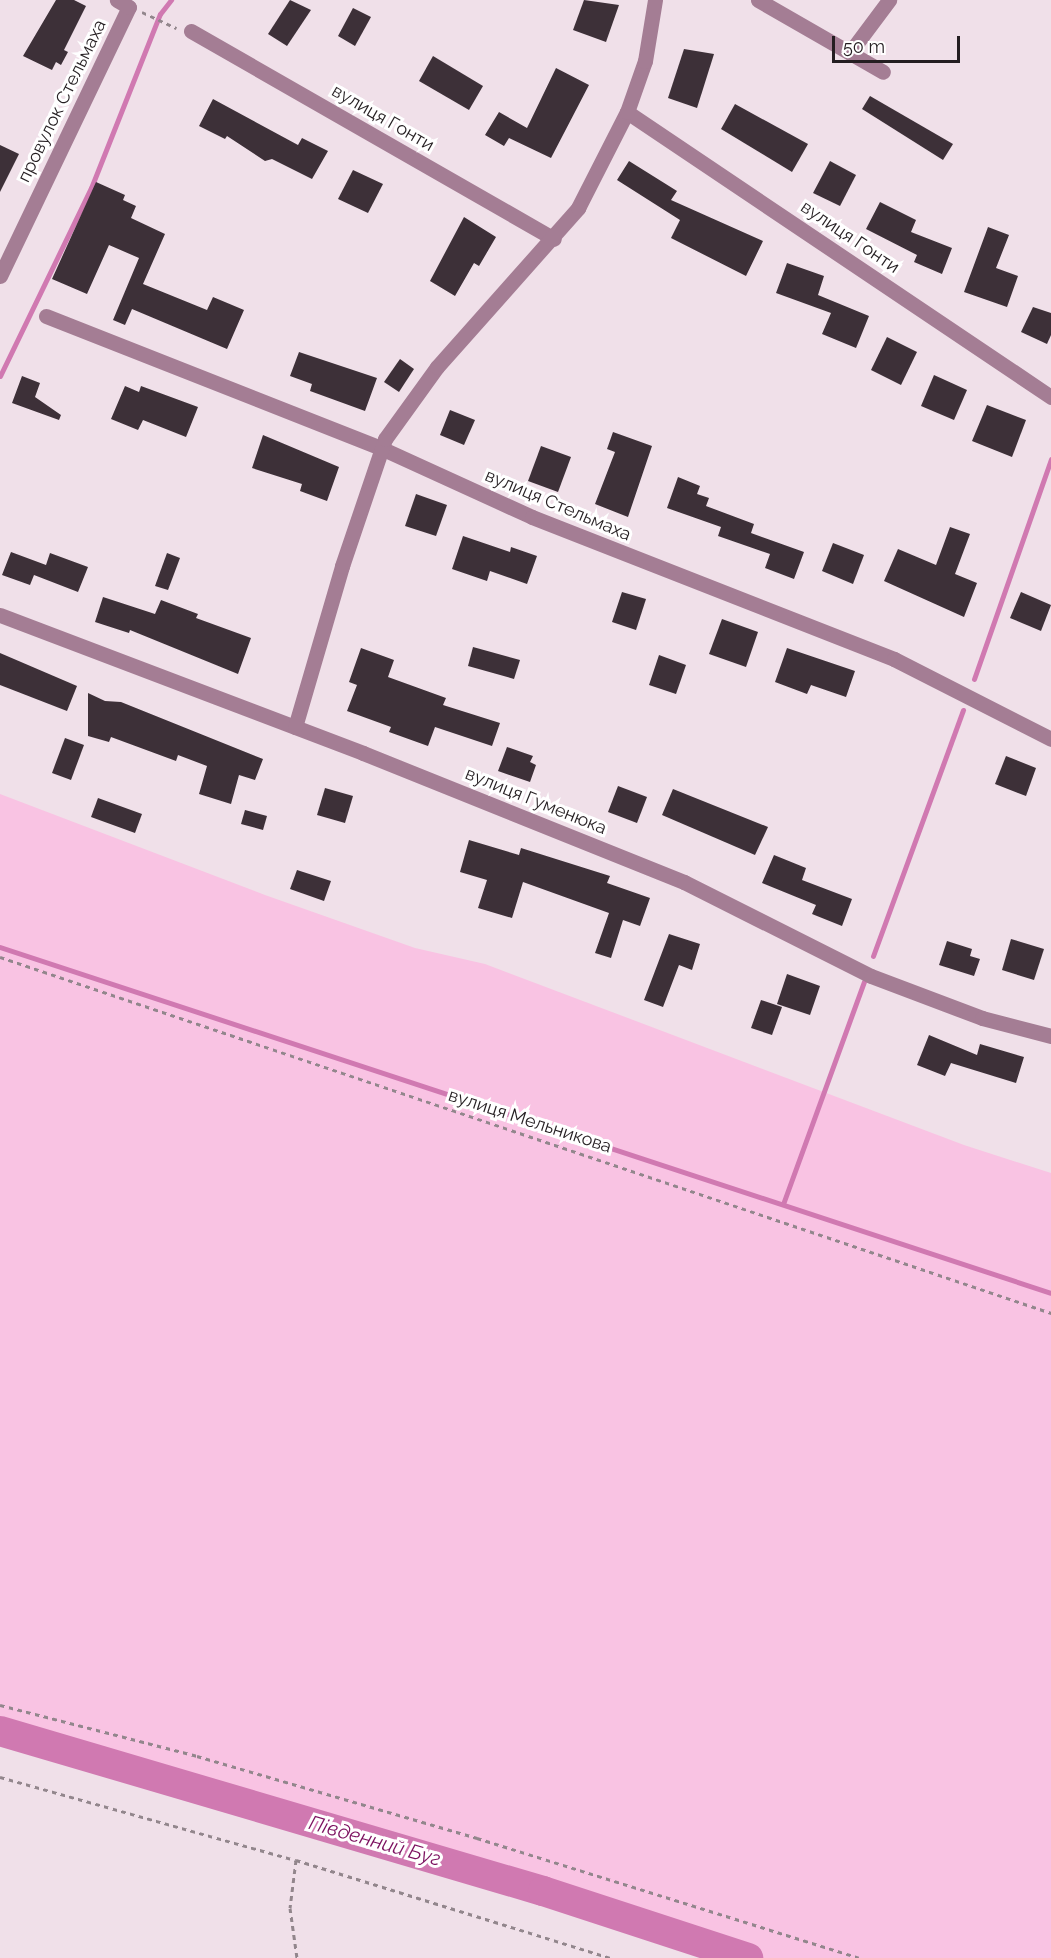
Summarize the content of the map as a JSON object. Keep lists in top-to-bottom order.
{
  "streets": {
    "street": [
      "провулок Стельмаха",
      "вулиця Гонти",
      "вулиця Стельмаха",
      "вулиця Гуменюка"
    ],
    "path": ["вулиця Мельникова"]
  },
  "water": ["Південний Буг"],
  "scale_bar": "50 m"
}
